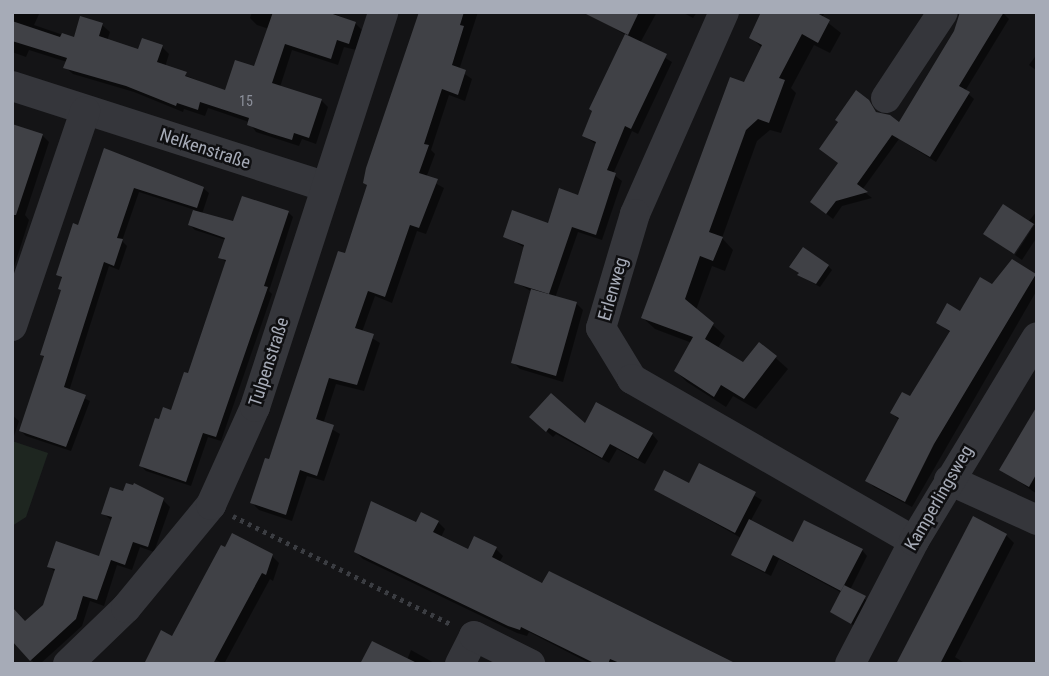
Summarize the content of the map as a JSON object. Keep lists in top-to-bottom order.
{
  "streets": {
    "street": [
      "Nelkenstraße",
      "Erlenweg",
      "Tulpenstraße",
      "Kamperlingsweg"
    ]
  },
  "crossings": [
    ["Nelkenstraße", "Tulpenstraße"],
    ["Erlenweg", "Kamperlingsweg"]
  ],
  "house_numbers": ["15"]
}
